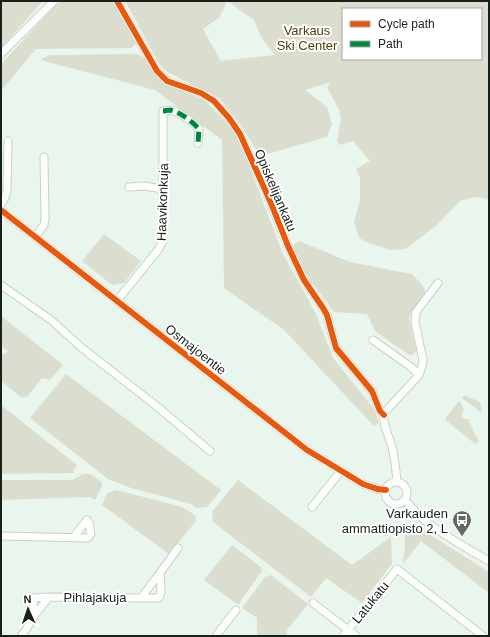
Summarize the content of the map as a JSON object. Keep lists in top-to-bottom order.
{
  "streets": {
    "street": [
      "Opiskelijankatu",
      "Haavikonkuja",
      "Osmajoentie",
      "Pihlajakuja",
      "Latukatu"
    ]
  },
  "crossings": [
    ["Opiskelijankatu", "Osmajoentie"],
    ["Haavikonkuja", "Osmajoentie"]
  ],
  "parks": ["Varkaus Ski Center"],
  "places": {
    "bus stop": ["Varkauden ammattiopisto 2, L"]
  },
  "legend": ["Cycle path", "Path"],
  "north": "top"
}
